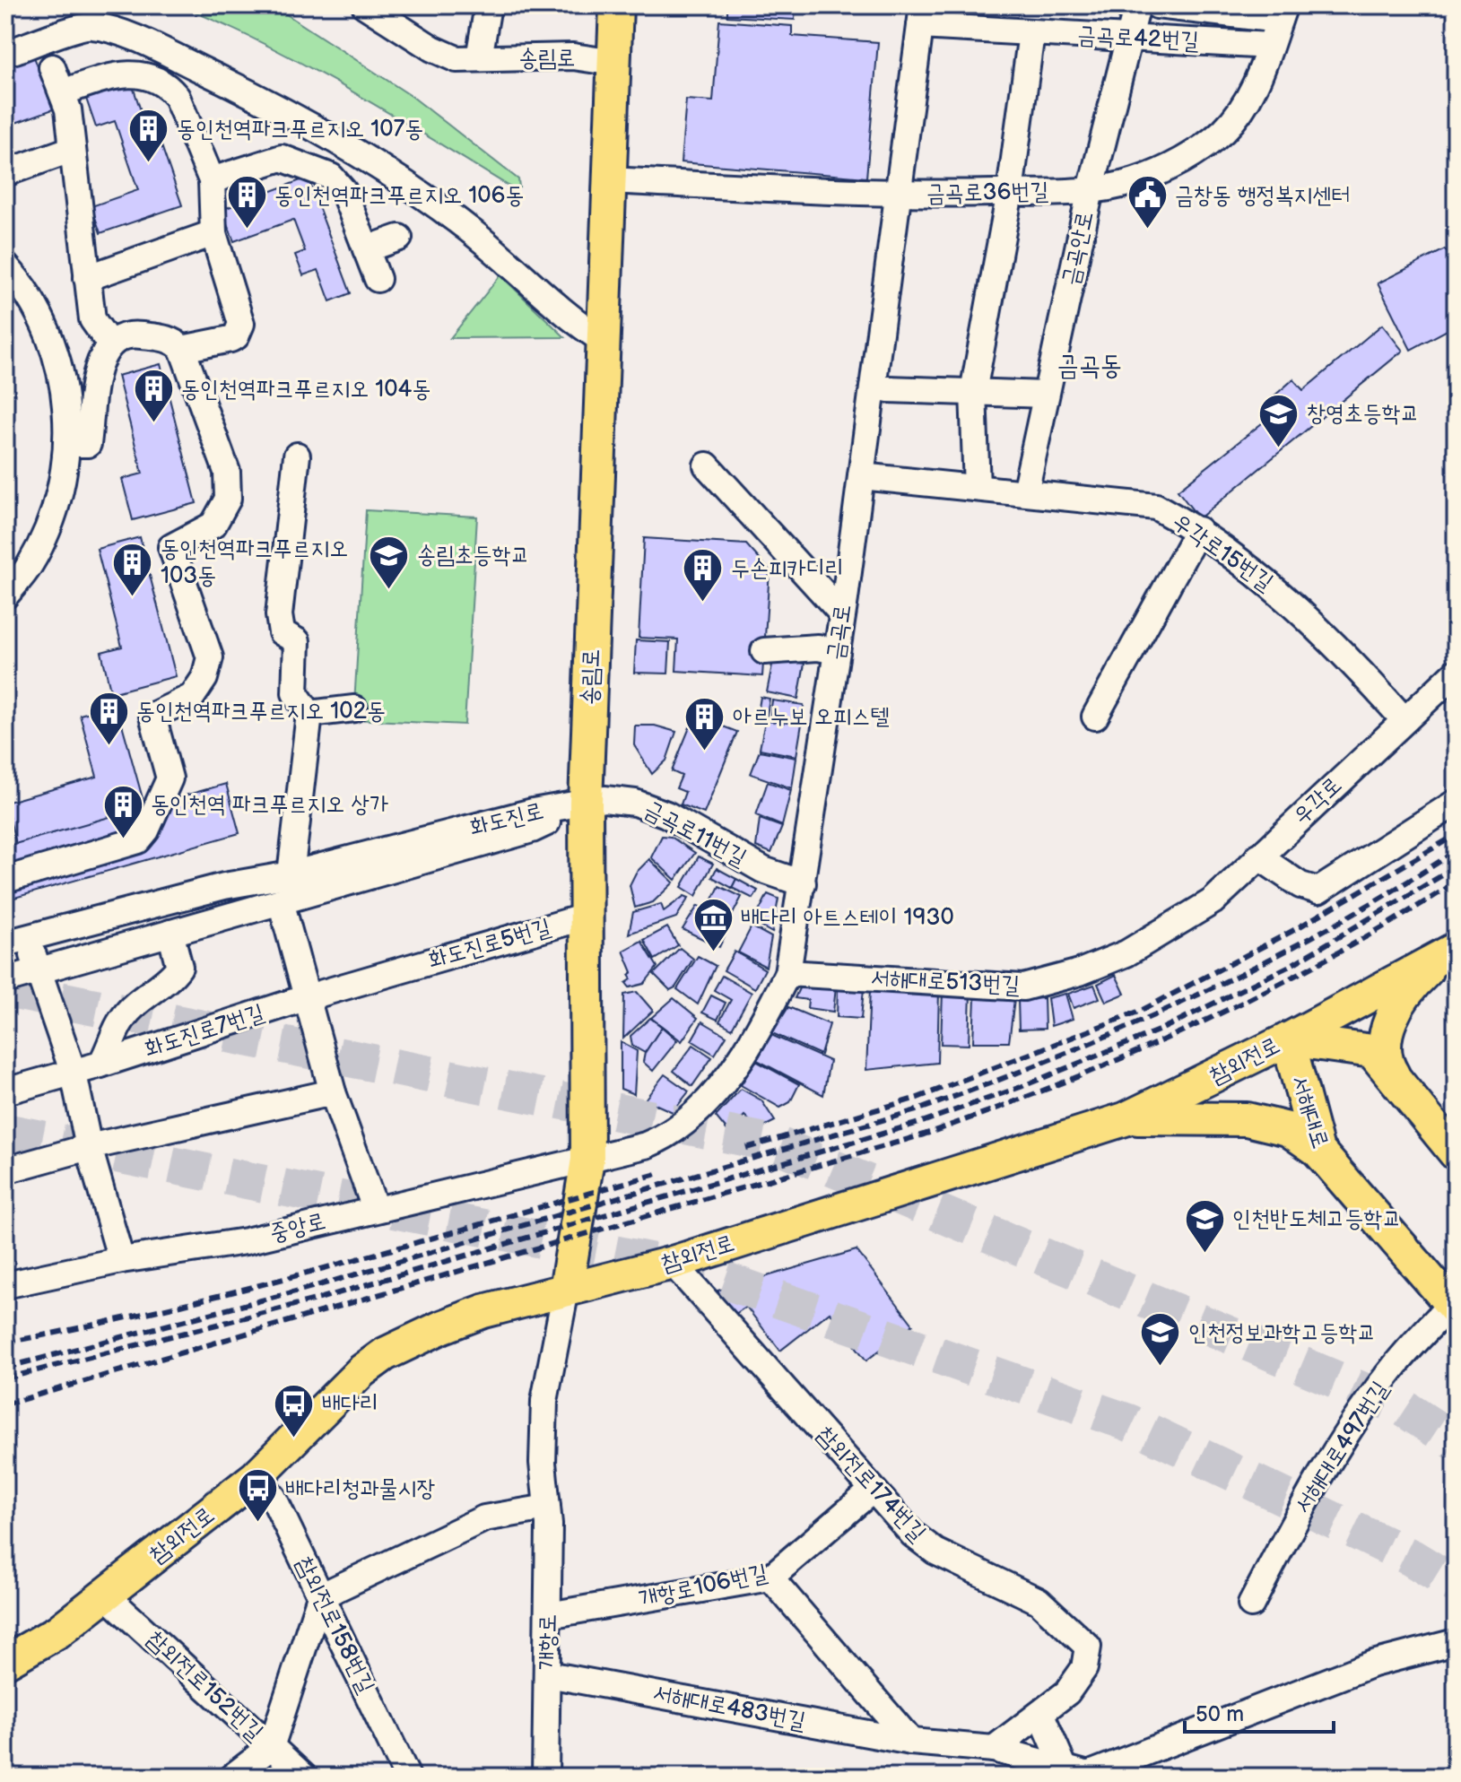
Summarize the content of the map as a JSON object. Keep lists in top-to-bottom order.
{
  "streets": {
    "main road": ["송림로", "참외전로", "서해대로"],
    "street": [
      "금곡로42번길",
      "금곡로36번길",
      "금곡안로",
      "우각로15번길",
      "금곡로",
      "우각로",
      "화도진로",
      "금곡로11번길",
      "화도진로5번길",
      "서해대로513번길",
      "화도진로7번길",
      "중앙로",
      "서해대로497번길",
      "참외전로174번길",
      "개항로106번길",
      "참외전로158번길",
      "개항로",
      "참외전로152번길",
      "서해대로483번길"
    ]
  },
  "crossings": [
    ["금곡로42번길", "금곡로36번길"],
    ["금곡로42번길", "금곡안로"],
    ["금곡로42번길", "금곡로"],
    ["송림로", "금곡로36번길"],
    ["송림로", "금곡로"],
    ["송림로", "화도진로"],
    ["송림로", "금곡로11번길"],
    ["송림로", "화도진로5번길"],
    ["송림로", "참외전로"],
    ["송림로", "중앙로"],
    ["송림로", "개항로"],
    ["금곡로36번길", "금곡안로"],
    ["금곡로36번길", "금곡로"],
    ["금곡안로", "우각로15번길"],
    ["우각로15번길", "금곡로"],
    ["우각로15번길", "우각로"],
    ["금곡로", "금곡로11번길"],
    ["금곡로", "서해대로513번길"],
    ["금곡로", "중앙로"],
    ["우각로", "서해대로513번길"],
    ["화도진로", "금곡로11번길"],
    ["화도진로5번길", "화도진로7번길"],
    ["참외전로", "서해대로"],
    ["참외전로", "참외전로174번길"],
    ["참외전로", "참외전로158번길"],
    ["참외전로", "개항로"],
    ["참외전로", "참외전로152번길"],
    ["서해대로", "서해대로497번길"],
    ["참외전로174번길", "개항로106번길"],
    ["개항로106번길", "개항로"],
    ["개항로", "서해대로483번길"]
  ],
  "districts": ["금곡동"],
  "places": {
    "building": [
      "동인천역파크푸르지오 107동",
      "동인천역파크푸르지오 106동",
      "동인천역파크푸르지오 104동",
      "동인천역파크푸르지오 103동",
      "두손피카디리",
      "동인천역파크푸르지오 102동",
      "아르누보 오피스텔",
      "동인천역 파크푸르지오 상가"
    ],
    "public building": ["금창동 행정복지센터"],
    "school or university": [
      "창영초등학교",
      "송림초등학교",
      "인천반도체고등학교",
      "인천정보과학고등학교"
    ],
    "museum": ["배다리 아트스테이 1930"],
    "bus stop": ["배다리", "배다리청과물시장"]
  },
  "scale_bar": "50 m"
}
